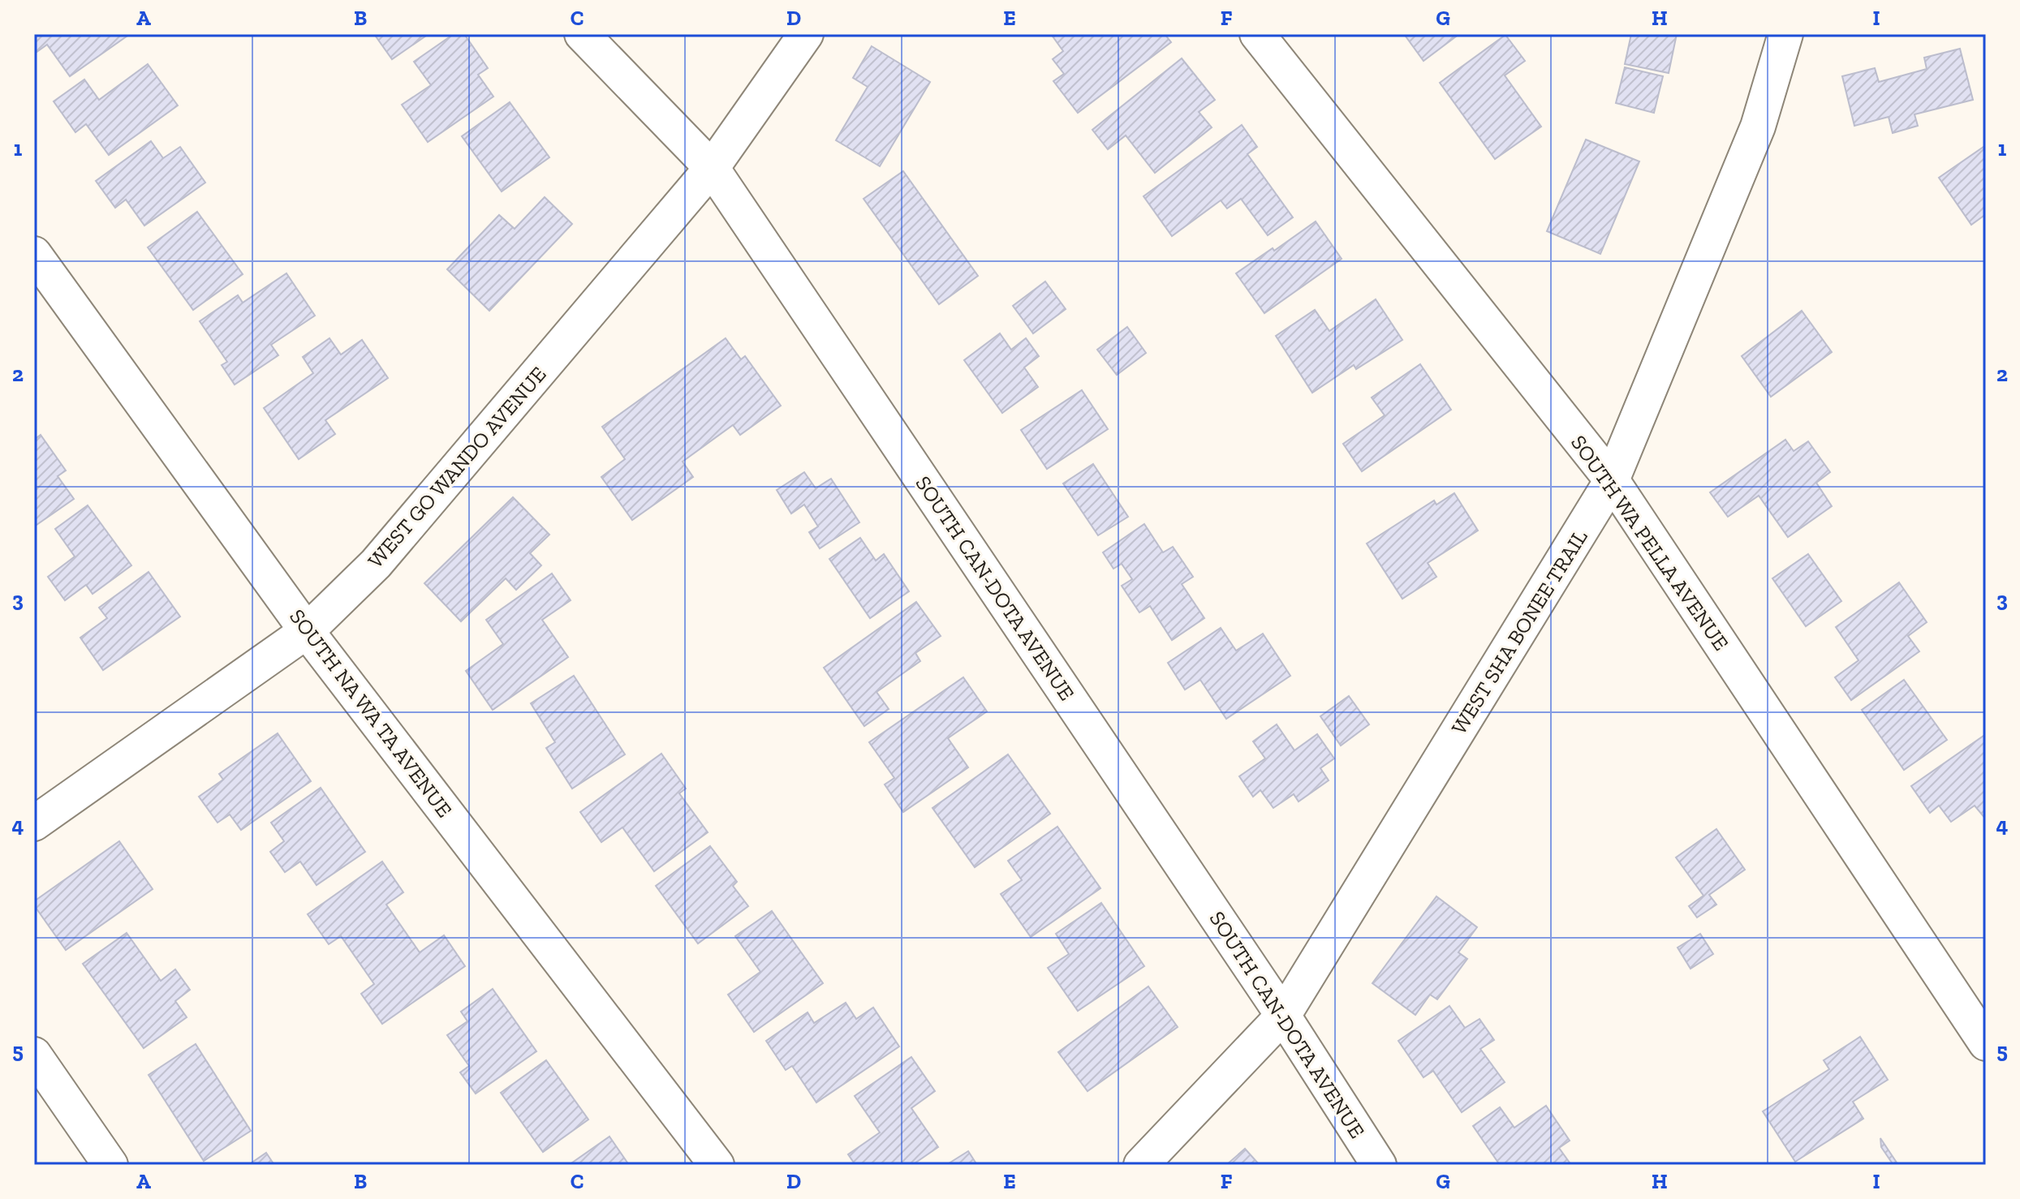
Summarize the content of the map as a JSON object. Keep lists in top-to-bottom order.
{
  "streets": {
    "street": [
      "WEST GO WANDO AVENUE",
      "SOUTH WA PELLA AVENUE",
      "SOUTH CAN-DOTA AVENUE",
      "WEST SHA BONEE TRAIL",
      "SOUTH NA WA TA AVENUE"
    ]
  },
  "crossings": [
    ["WEST GO WANDO AVENUE", "SOUTH CAN-DOTA AVENUE"],
    ["WEST GO WANDO AVENUE", "SOUTH NA WA TA AVENUE"],
    ["SOUTH WA PELLA AVENUE", "WEST SHA BONEE TRAIL"],
    ["SOUTH CAN-DOTA AVENUE", "WEST SHA BONEE TRAIL"]
  ],
  "grid": {
    "columns": [
      "A",
      "B",
      "C",
      "D",
      "E",
      "F",
      "G",
      "H",
      "I"
    ],
    "rows": [
      "1",
      "2",
      "3",
      "4",
      "5"
    ]
  }
}
